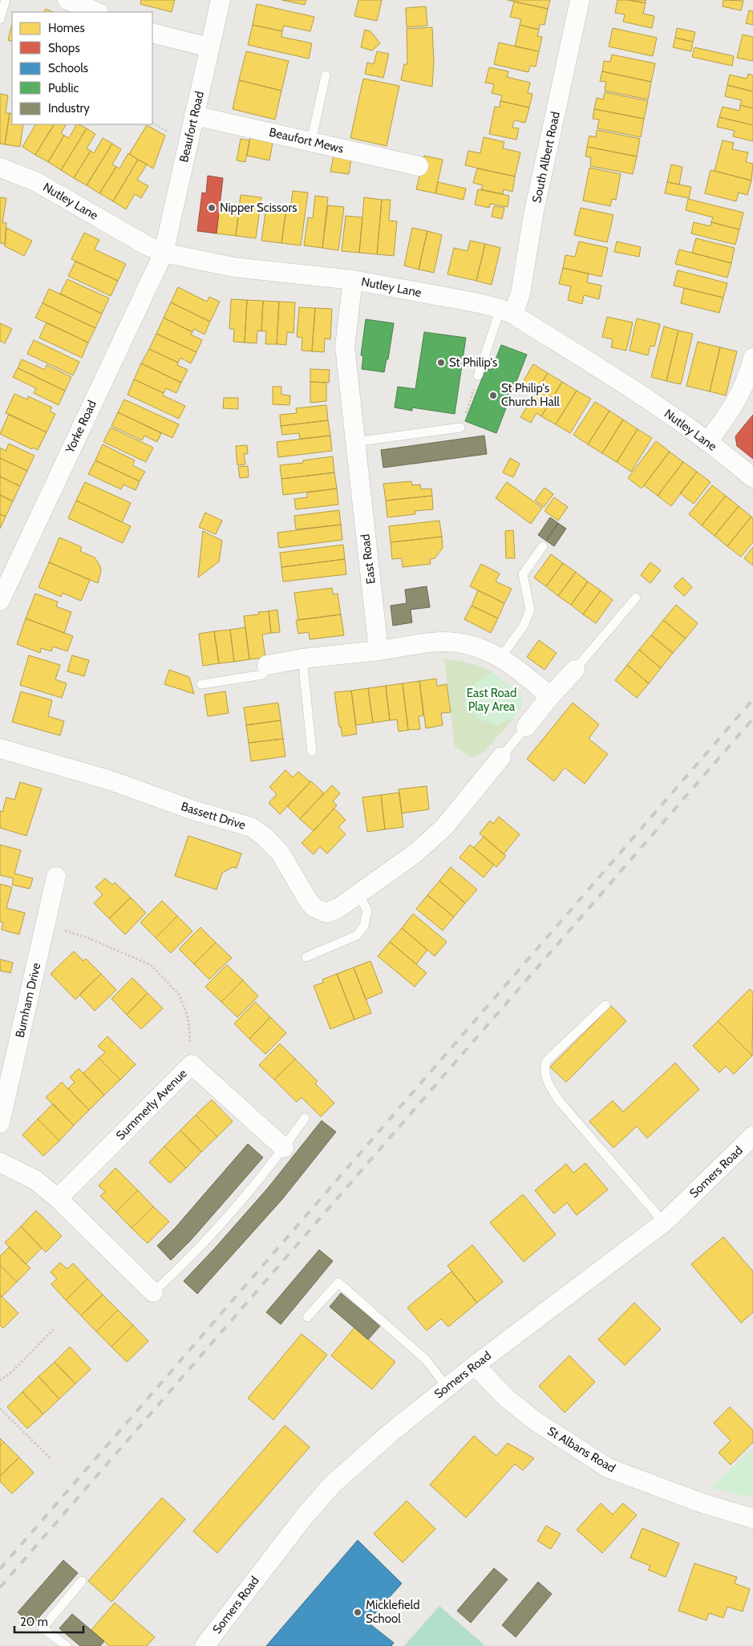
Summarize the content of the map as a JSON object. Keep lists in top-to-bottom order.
{
  "streets": {
    "street": [
      "Beaufort Road",
      "Beaufort Mews",
      "South Albert Road",
      "Nutley Lane",
      "Yorke Road",
      "East Road",
      "Bassett Drive",
      "Burnham Drive",
      "Summerly Avenue",
      "Somers Road",
      "St Albans Road"
    ]
  },
  "crossings": [
    ["Beaufort Road", "Beaufort Mews"],
    ["Beaufort Road", "Nutley Lane"],
    ["Beaufort Road", "Yorke Road"],
    ["South Albert Road", "Nutley Lane"],
    ["Nutley Lane", "Yorke Road"],
    ["Nutley Lane", "East Road"],
    ["Somers Road", "St Albans Road"]
  ],
  "parks": ["East Road Play Area"],
  "places": [
    "Nipper Scissors",
    "St Philip's",
    "St Philip's Church Hall",
    "Micklefield School"
  ],
  "legend": [
    "Homes",
    "Shops",
    "Schools",
    "Public",
    "Industry"
  ],
  "scale_bar": "20 m"
}
